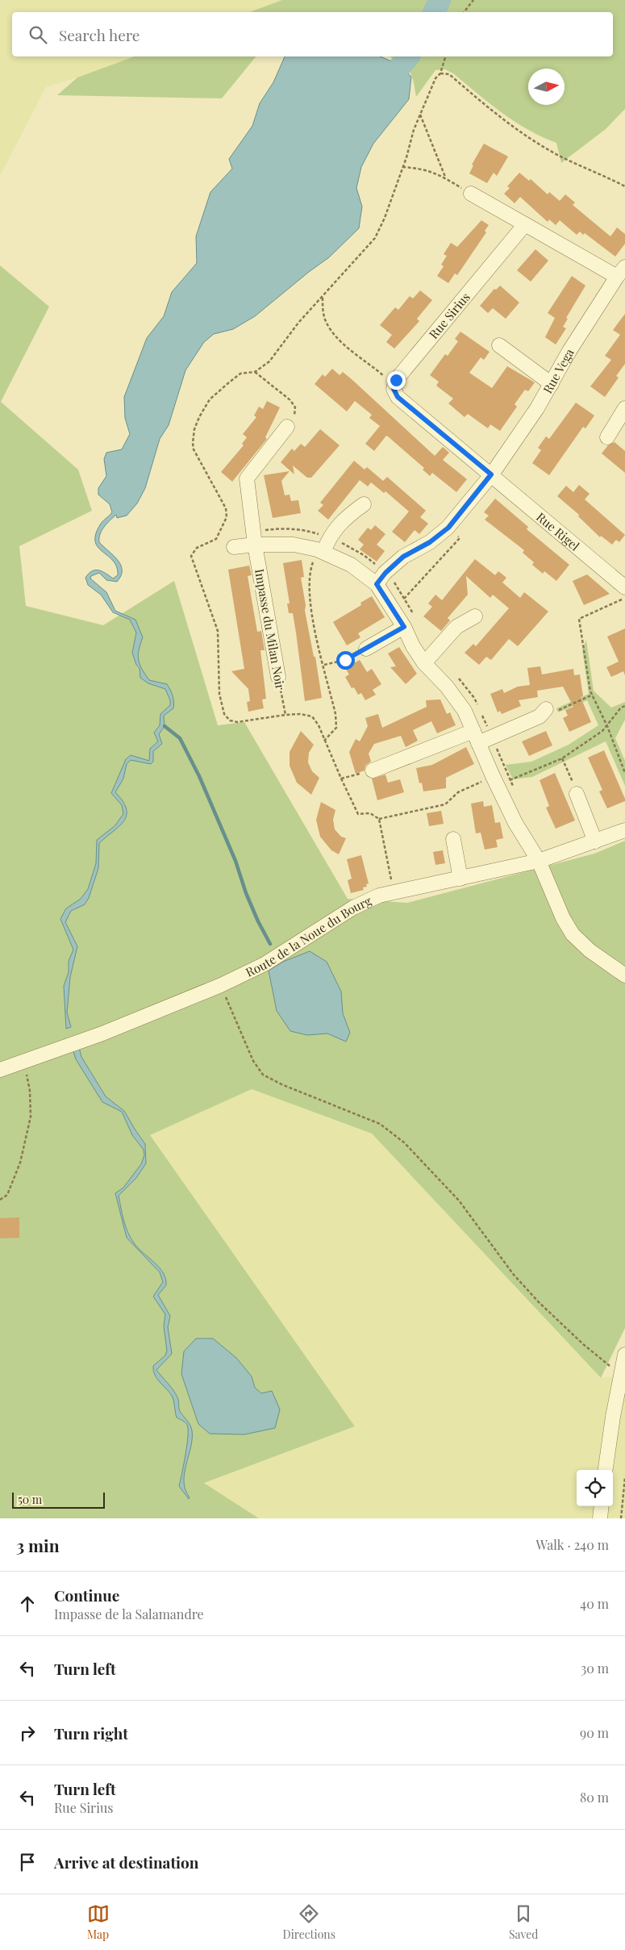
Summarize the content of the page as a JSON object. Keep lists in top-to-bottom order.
{
  "streets": {
    "street": [
      "Rue Sirius",
      "Rue Vega",
      "Rue Rigel",
      "Impasse du Milan Noir",
      "Route de la Noue du Bourg"
    ]
  },
  "crossings": [
    ["Rue Vega", "Rue Rigel"]
  ],
  "scale_bar": "50 m",
  "north": "right",
  "page": {
    "search": "Search here",
    "scale": "50 m",
    "heading": ["3 min", "Walk · 240 m"],
    "list": [
      ["Continue", "Impasse de la Salamandre", "40 m"],
      ["Turn left", "30 m"],
      ["Turn right", "90 m"],
      ["Turn left", "Rue Sirius", "80 m"],
      "Arrive at destination"
    ],
    "nav": ["Map", "Directions", "Saved"]
  }
}
